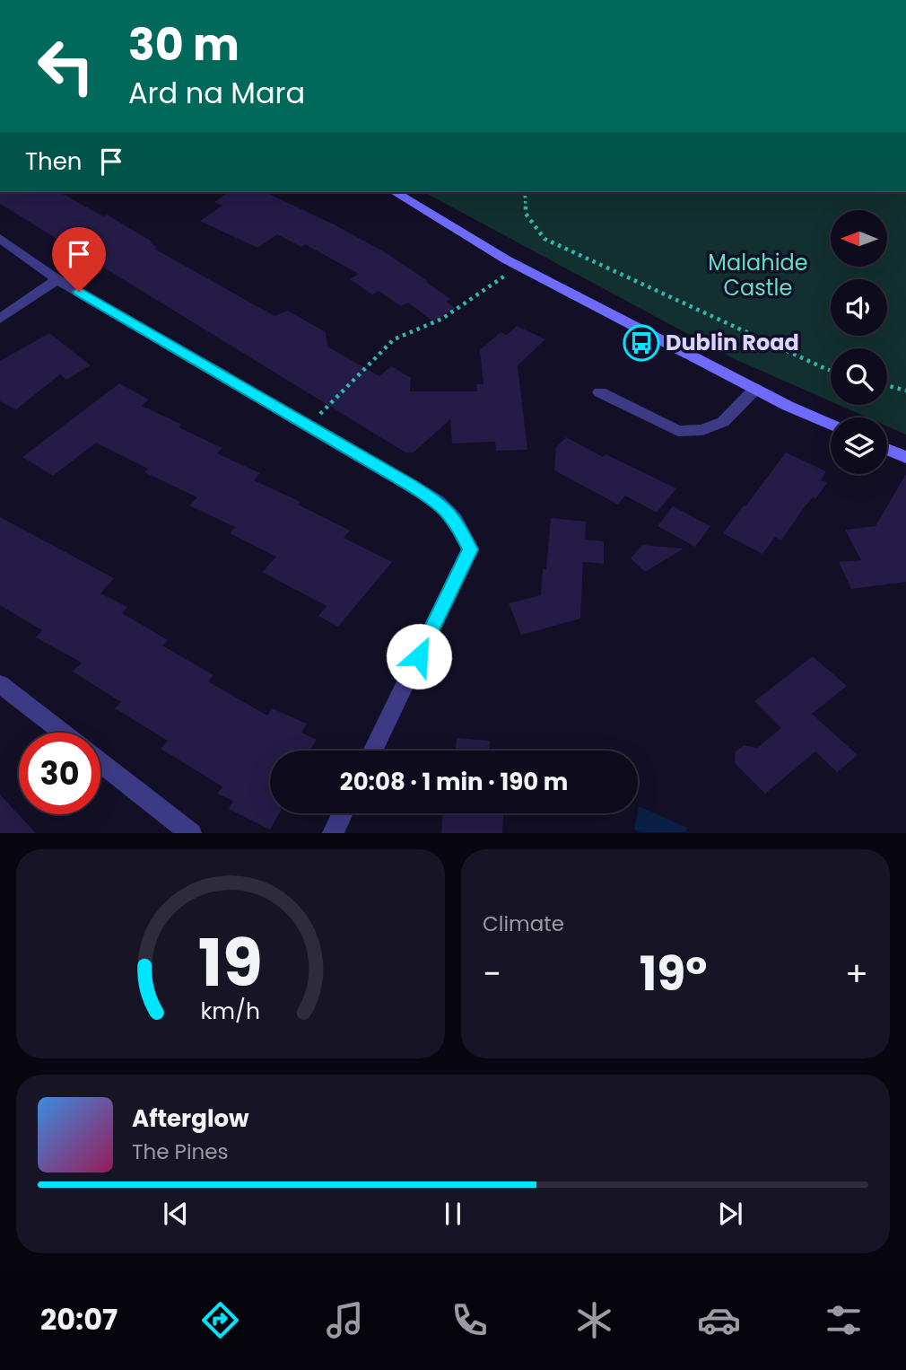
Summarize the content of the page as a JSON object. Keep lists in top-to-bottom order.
{
  "parks": ["Malahide Castle"],
  "places": {
    "bus stop": ["Dublin Road"]
  },
  "north": "left",
  "page": {
    "turn": ["30 m", "Ard na Mara"],
    "then": "Then",
    "limit": "30",
    "trip": "20:08 · 1 min · 190 m",
    "tile": "Climate",
    "heat": ["−", "19°", "+"],
    "song": ["Afterglow", "The Pines"],
    "tabs": "20:07",
    "gauge": ["19", "km/h"]
  }
}
